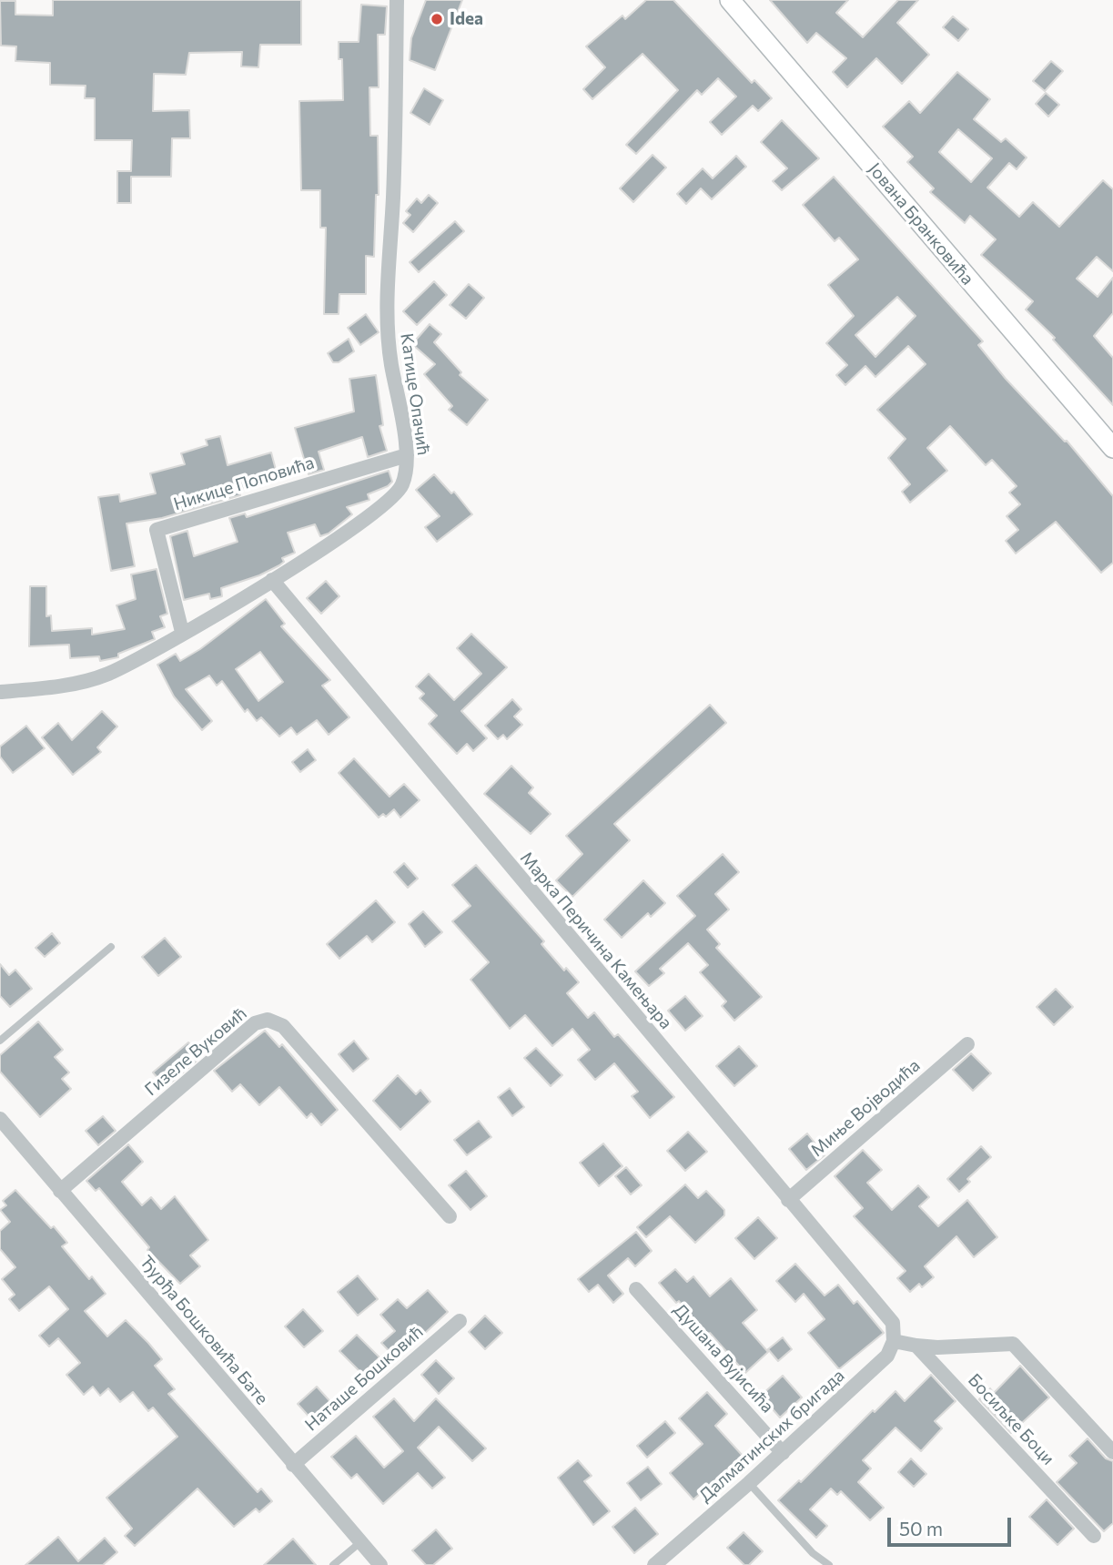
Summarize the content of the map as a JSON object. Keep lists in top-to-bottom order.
{
  "streets": {
    "main road": ["Јована Бранковића"],
    "street": [
      "Катице Опачић",
      "Никице Поповића",
      "Марка Перичина Камењара",
      "Гизеле Вуковић",
      "Миње Војводића",
      "Ђурђа Бошковића Бате",
      "Душана Вујисића",
      "Наташе Бошковић",
      "Босиљке Боци",
      "Далматинских бригада"
    ]
  },
  "crossings": [
    ["Катице Опачић", "Никице Поповића"],
    ["Катице Опачић", "Марка Перичина Камењара"],
    ["Марка Перичина Камењара", "Миње Војводића"],
    ["Марка Перичина Камењара", "Далматинских бригада"],
    ["Гизеле Вуковић", "Ђурђа Бошковића Бате"],
    ["Ђурђа Бошковића Бате", "Наташе Бошковић"],
    ["Душана Вујисића", "Далматинских бригада"]
  ],
  "places": ["Idea"],
  "scale_bar": "50 m"
}
